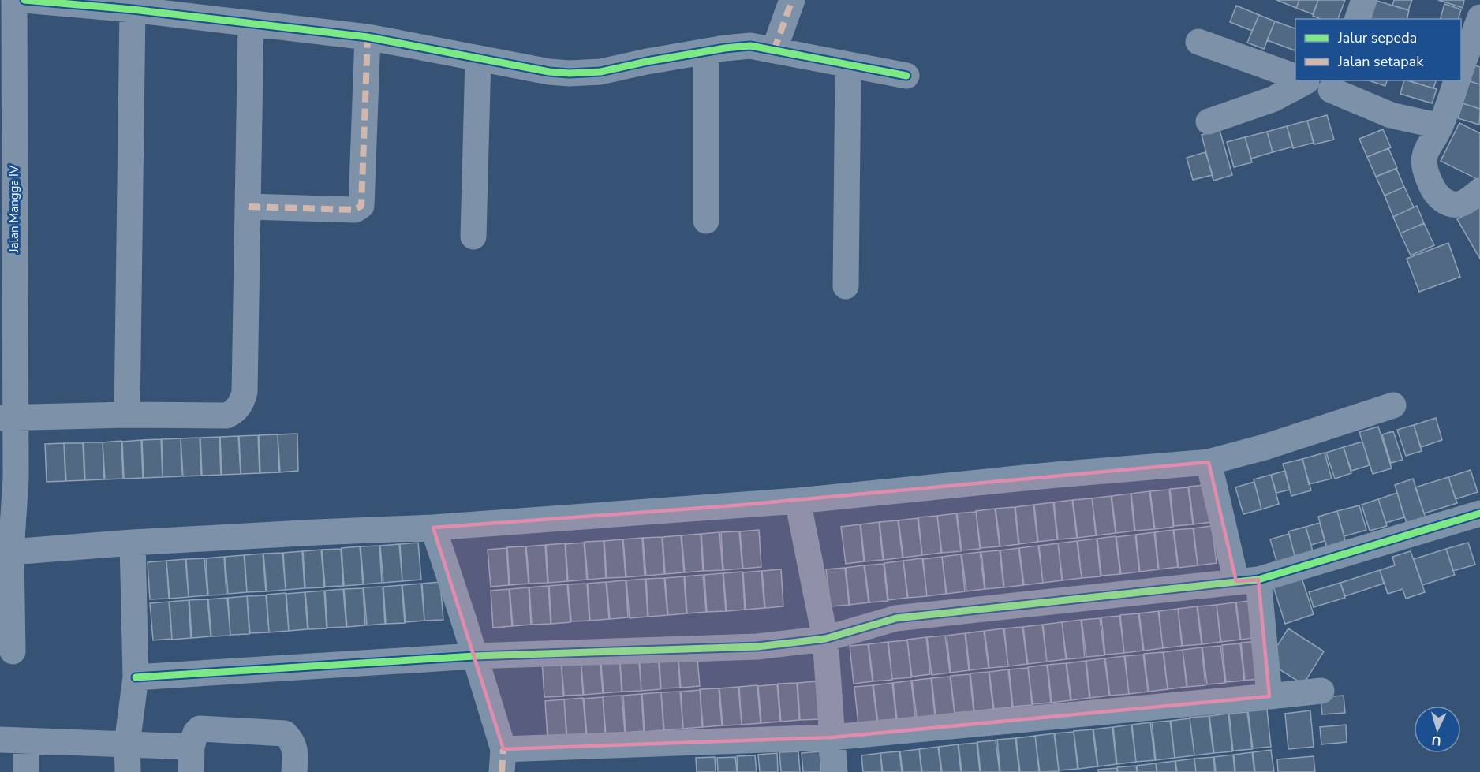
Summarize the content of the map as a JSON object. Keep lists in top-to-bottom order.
{
  "streets": {
    "street": ["Jalan Mangga IV"]
  },
  "legend": ["Jalur sepeda", "Jalan setapak"],
  "north": "bottom"
}
